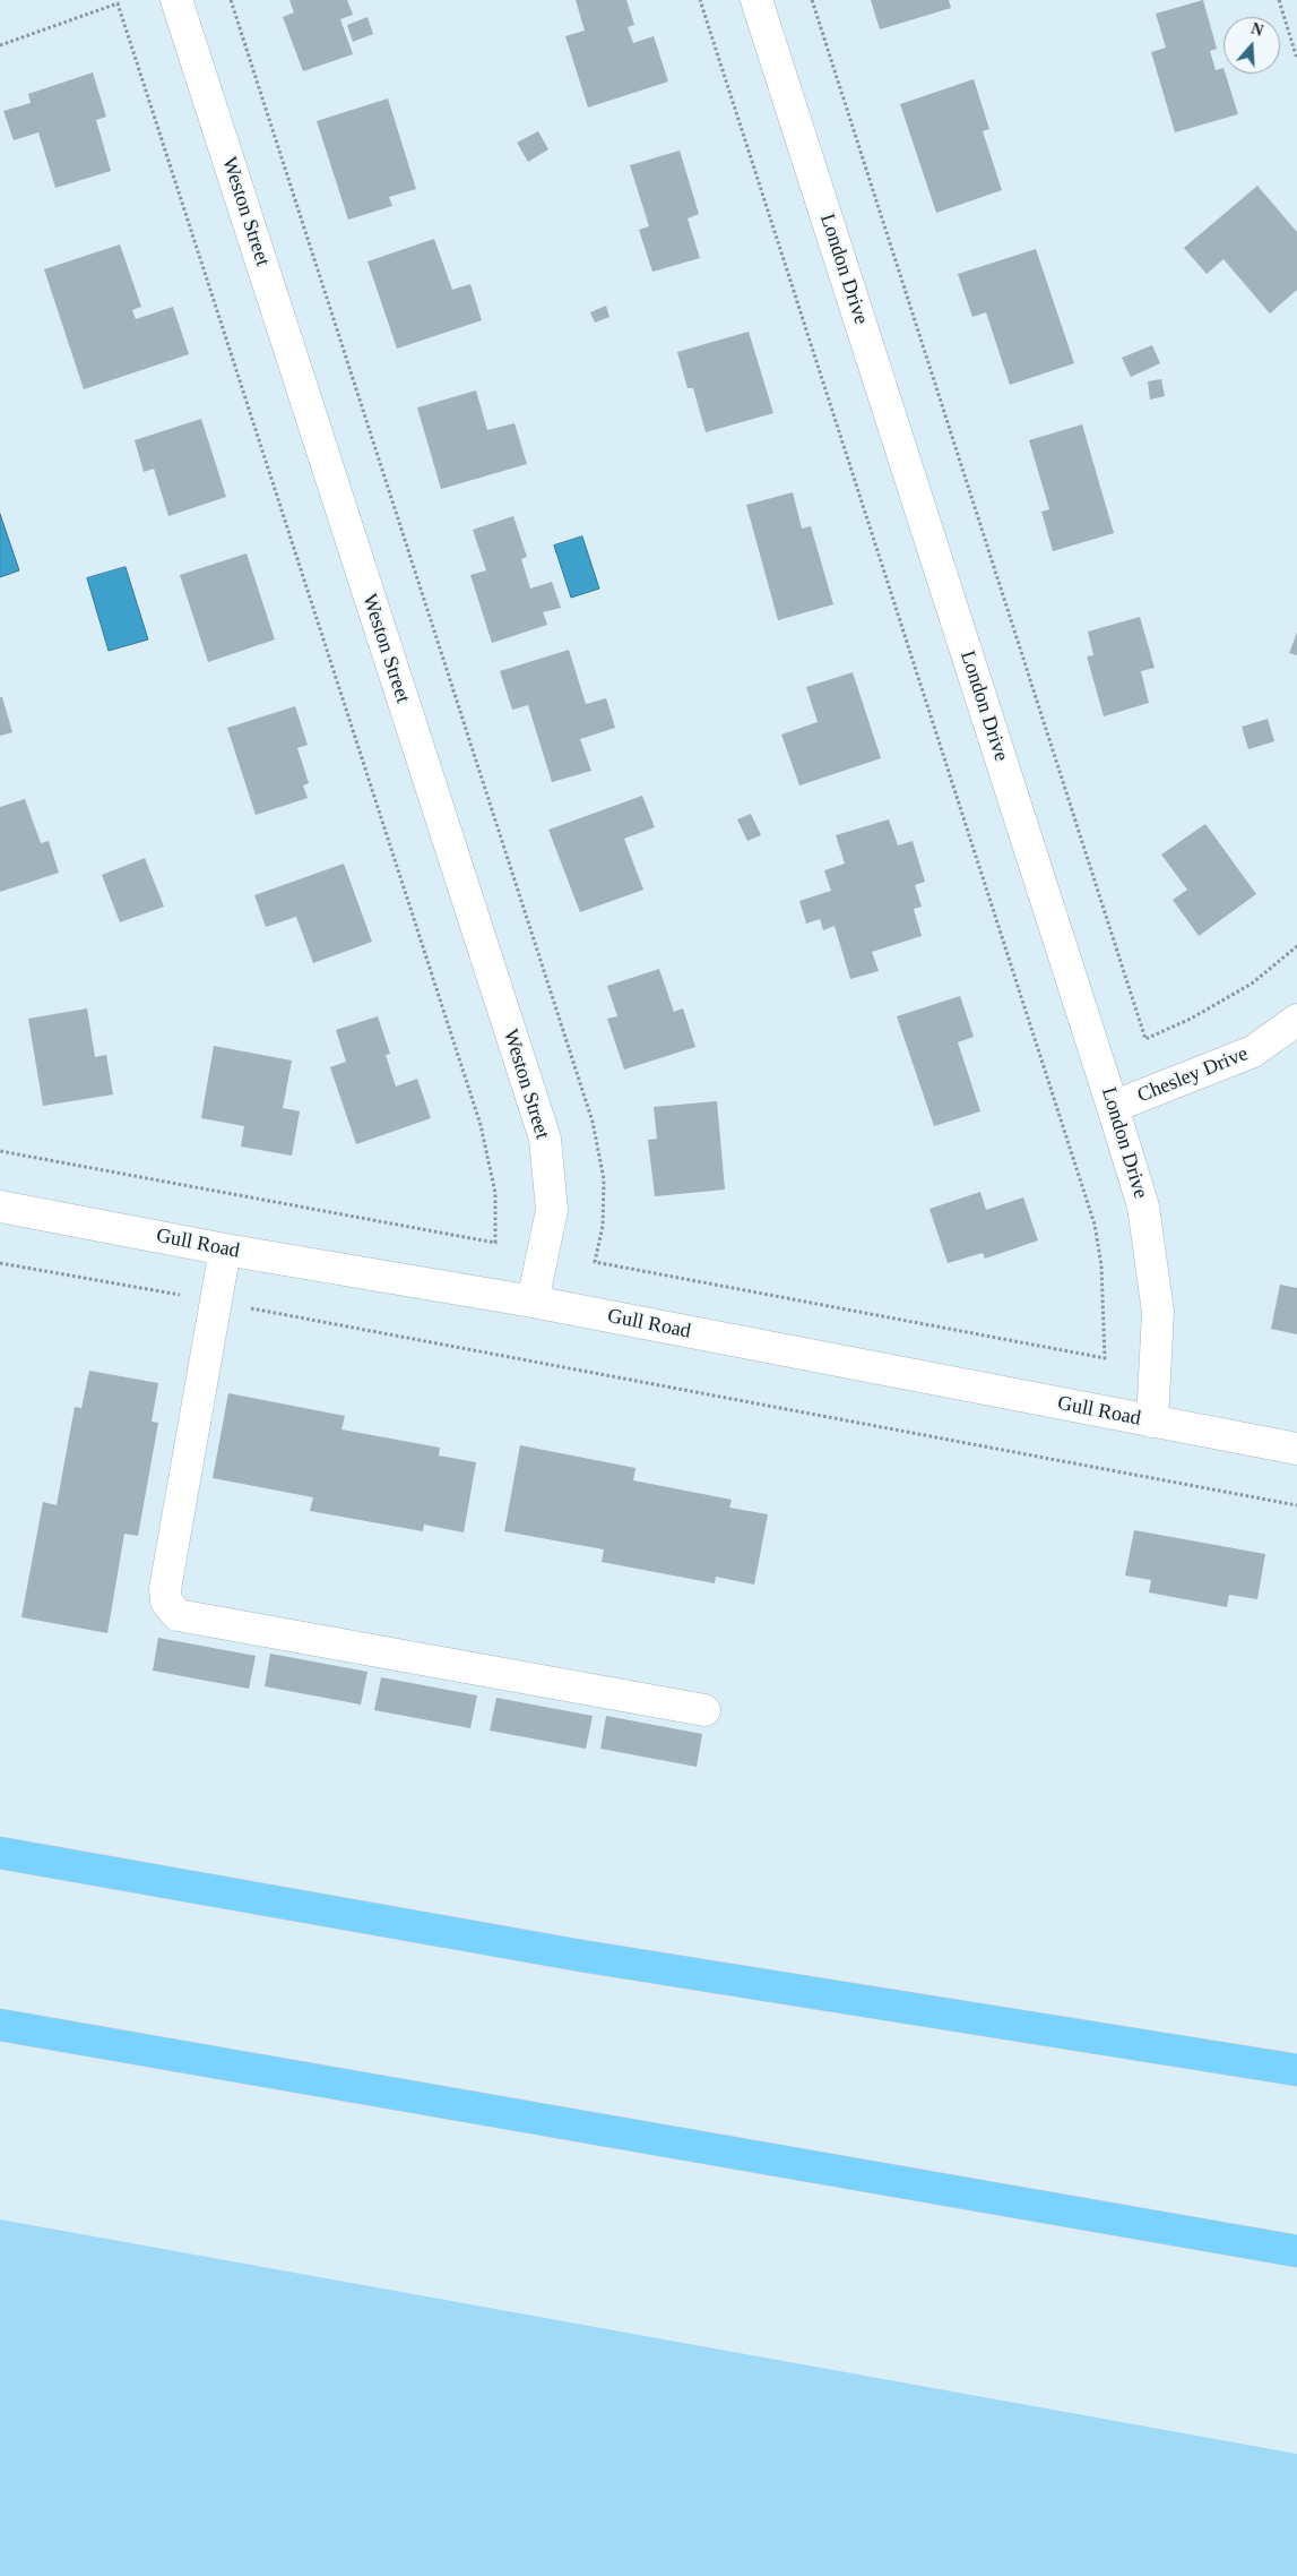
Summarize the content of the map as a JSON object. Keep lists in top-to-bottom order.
{
  "streets": {
    "street": [
      "Weston Street",
      "London Drive",
      "Chesley Drive",
      "Gull Road"
    ]
  },
  "crossings": [
    ["Weston Street", "Gull Road"],
    ["London Drive", "Chesley Drive"],
    ["London Drive", "Gull Road"]
  ],
  "north": "top"
}
